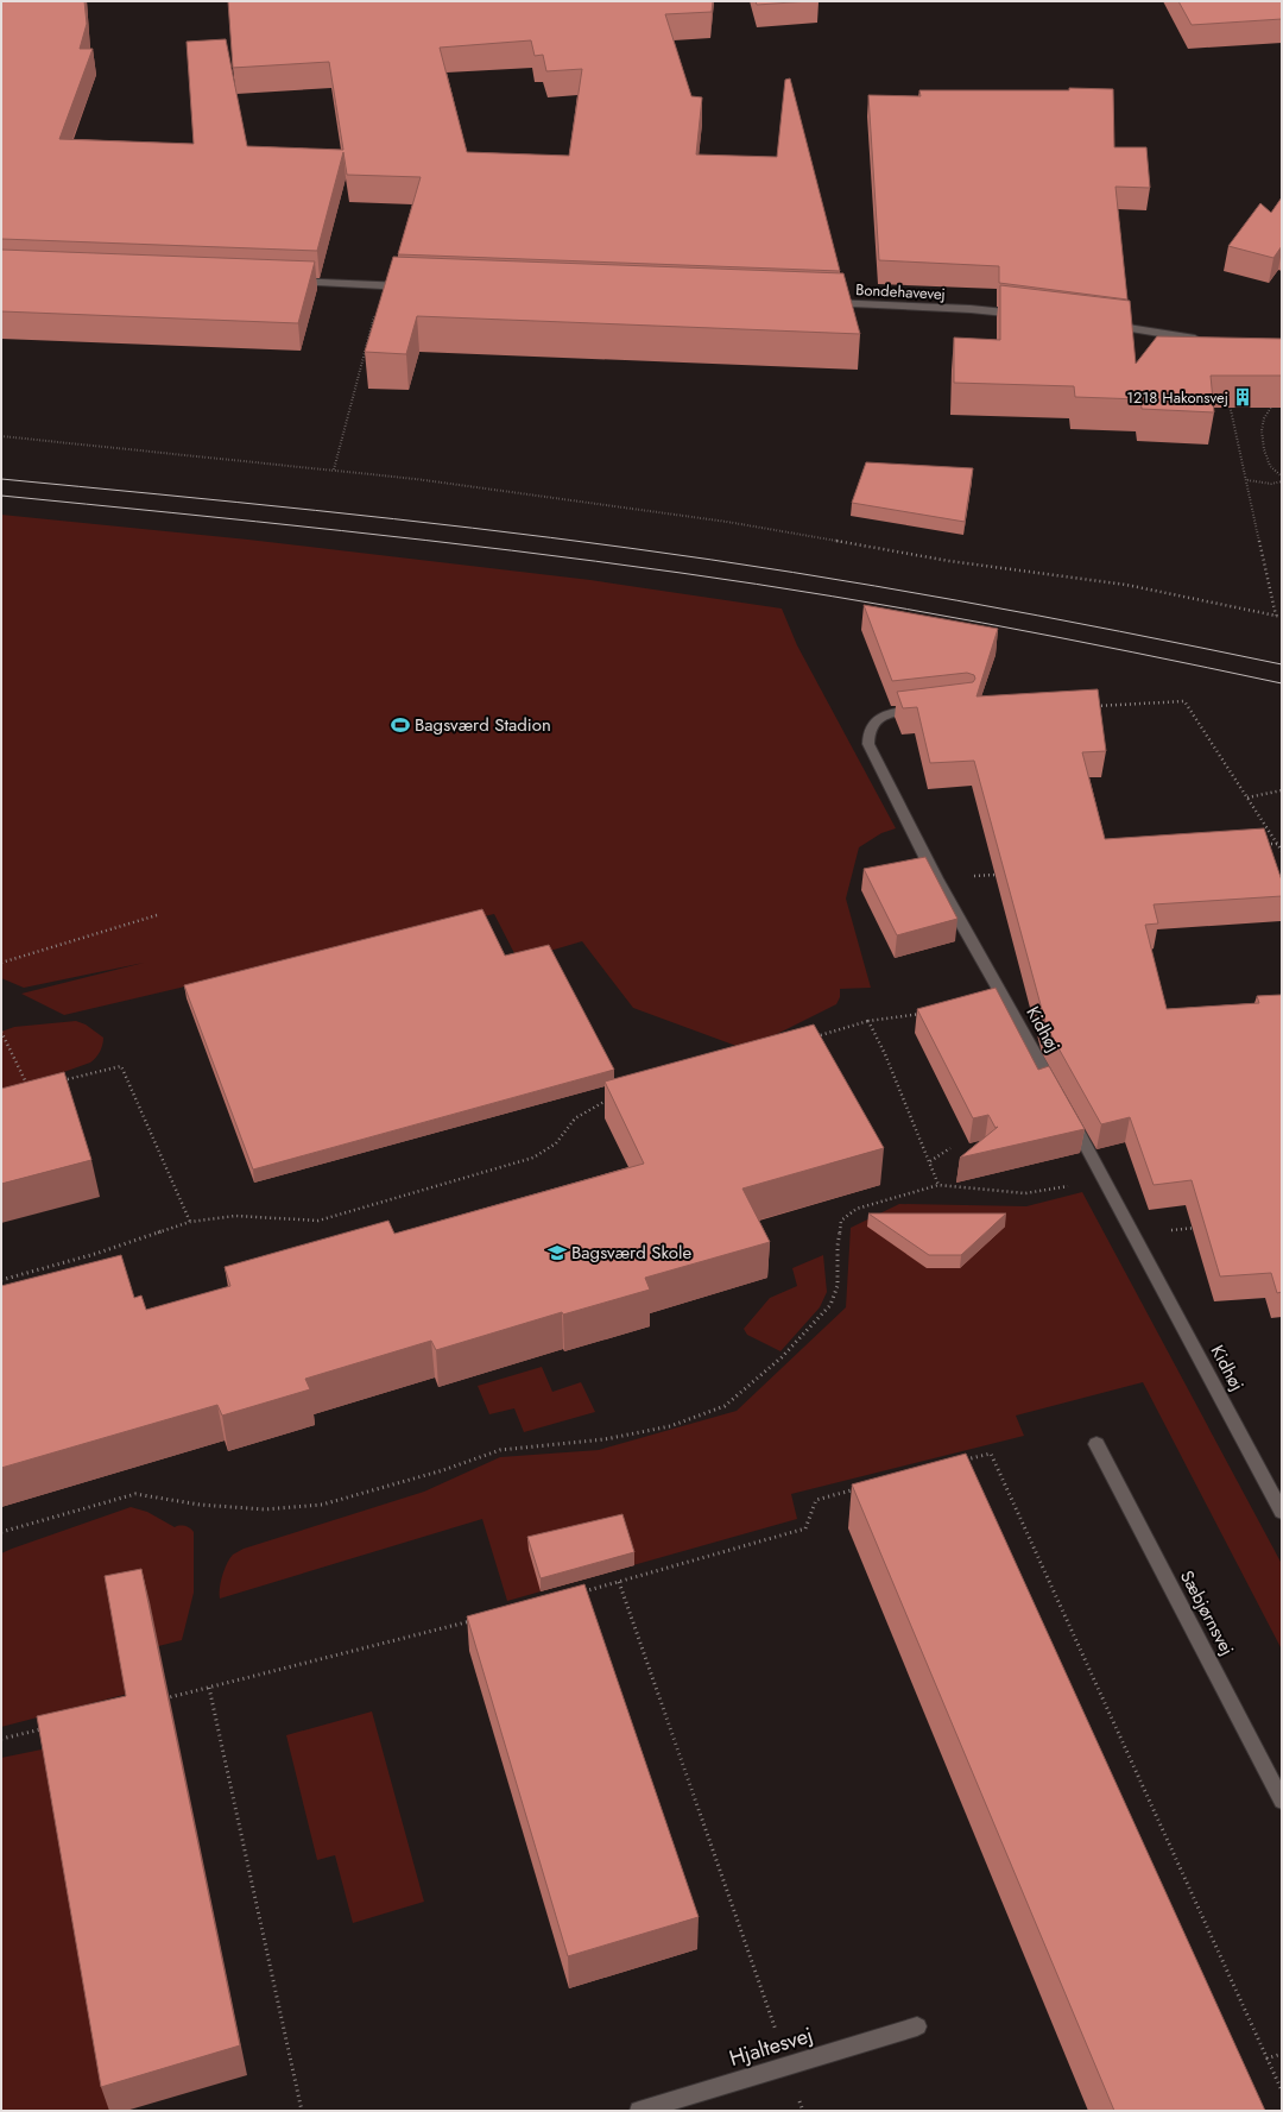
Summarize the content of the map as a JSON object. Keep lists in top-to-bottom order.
{
  "streets": {
    "street": [
      "Bondehavevej",
      "Kidhøj",
      "Sæbjørnsvej",
      "Hjaltesvej"
    ]
  },
  "places": {
    "building": ["1218 Hakonsvej"],
    "sports": ["Bagsværd Stadion"],
    "school or university": ["Bagsværd Skole"]
  }
}
